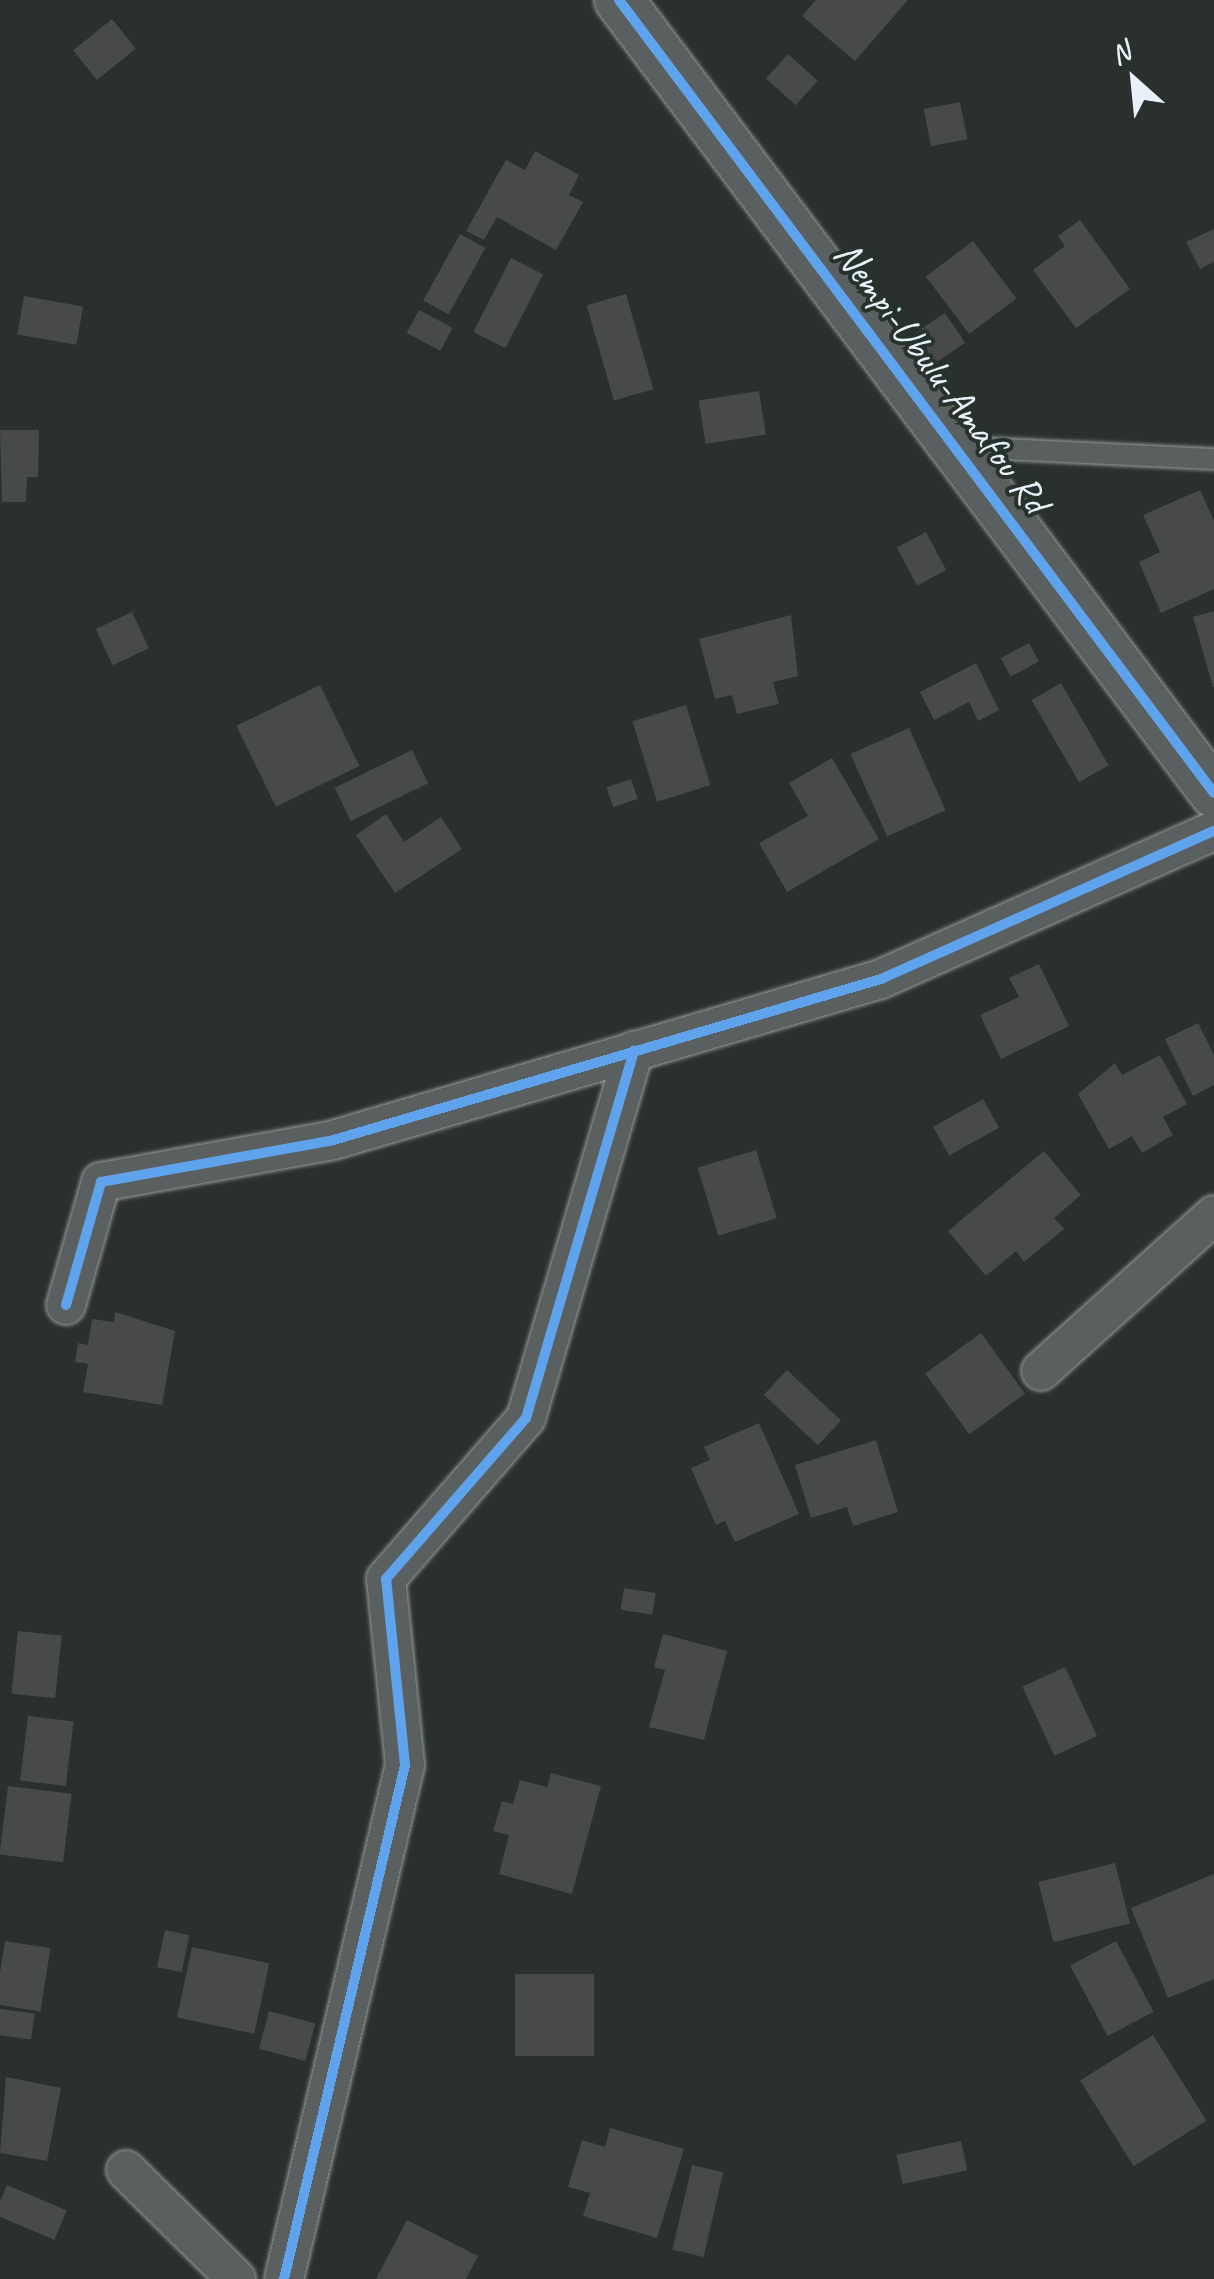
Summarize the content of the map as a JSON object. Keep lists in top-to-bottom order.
{
  "streets": {
    "street": ["Nempi-Ubulu-Amafou Rd"]
  },
  "north": "top left"
}
